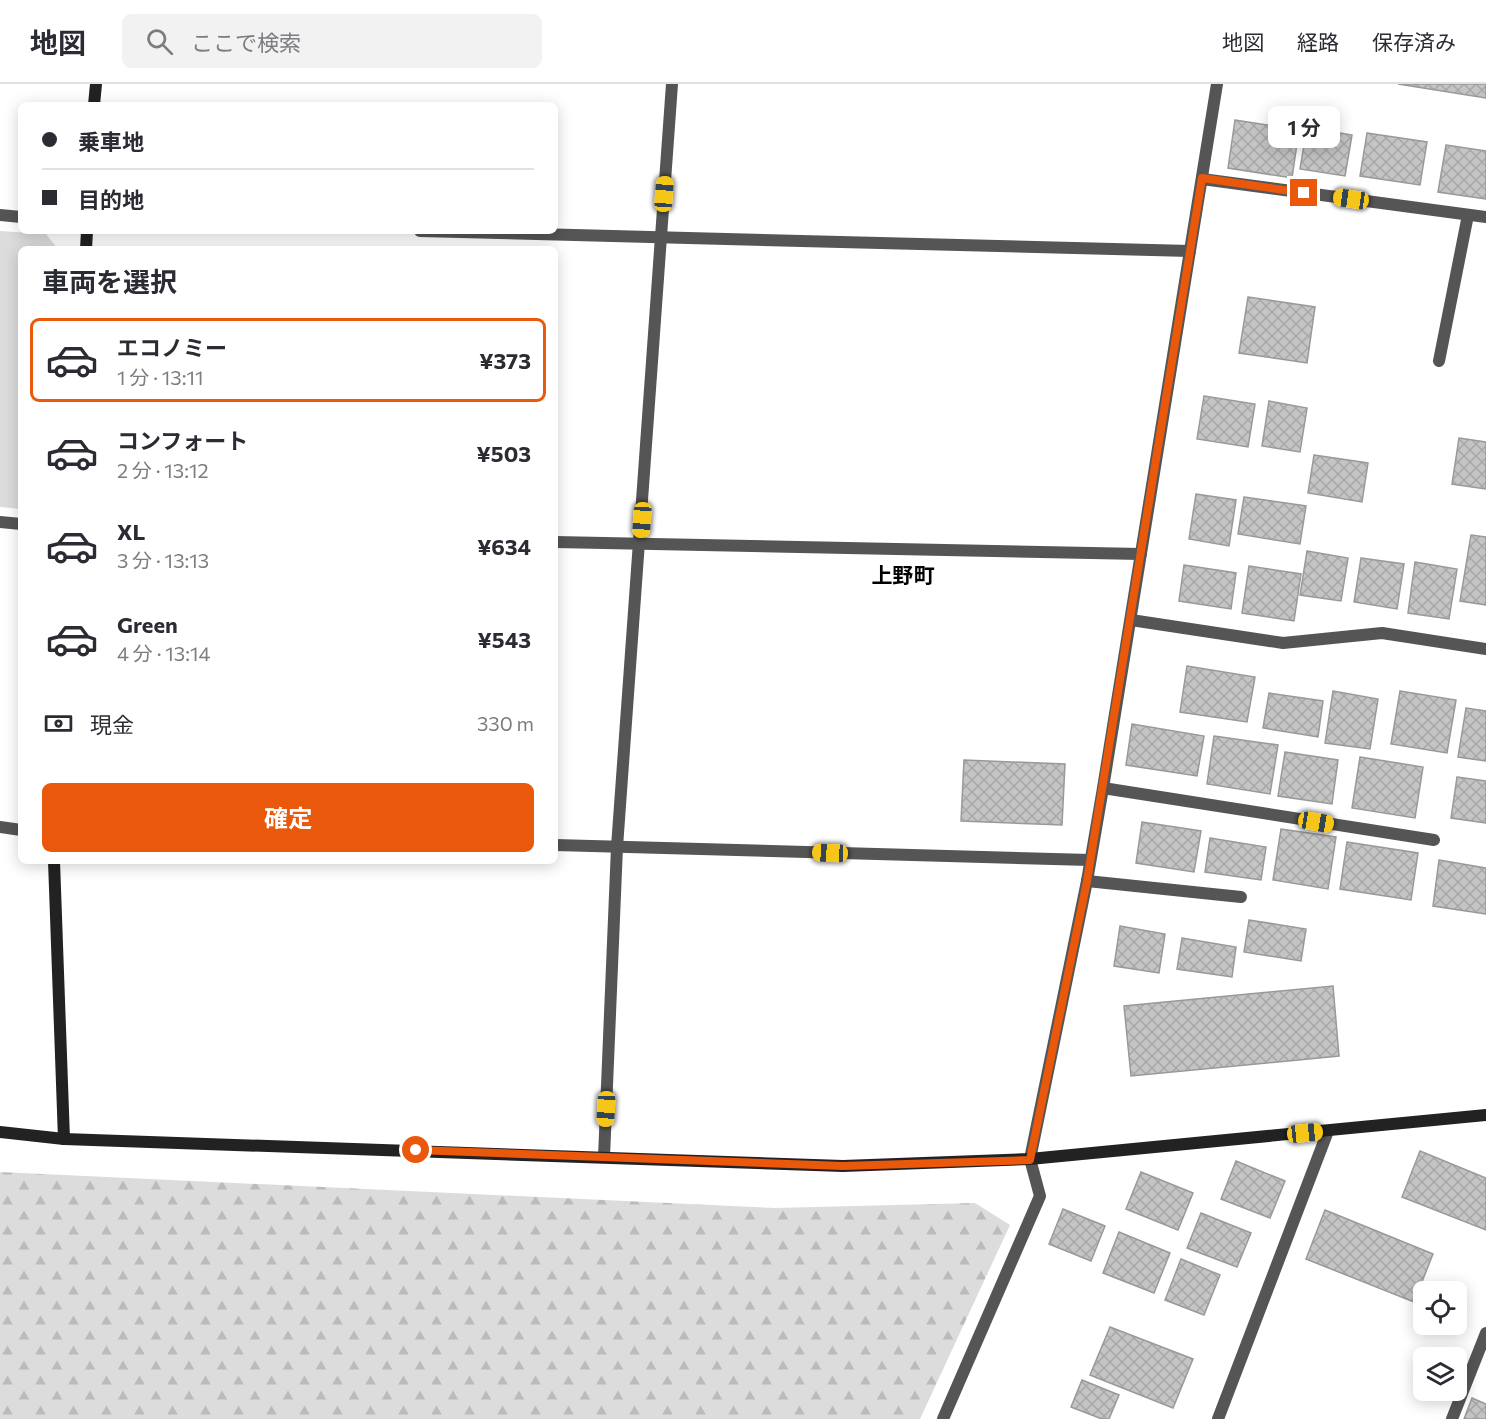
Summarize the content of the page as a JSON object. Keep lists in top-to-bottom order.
{
  "districts": ["上野町"],
  "page": {
    "header": "地図",
    "search": "ここで検索",
    "nav": ["地図", "経路", "保存済み"],
    "banner": ["乗車地", "目的地"],
    "bubble": "1 分",
    "heading": "車両を選択",
    "list": [
      {
        "name": "エコノミー",
        "note": "1 分 · 13:11",
        "value": "¥373"
      },
      {
        "name": "コンフォート",
        "note": "2 分 · 13:12",
        "value": "¥503"
      },
      {
        "name": "XL",
        "note": "3 分 · 13:13",
        "value": "¥634"
      },
      {
        "name": "Green",
        "note": "4 分 · 13:14",
        "value": "¥543"
      }
    ],
    "pay": ["現金", "330 m"],
    "buttons": "確定"
  }
}
